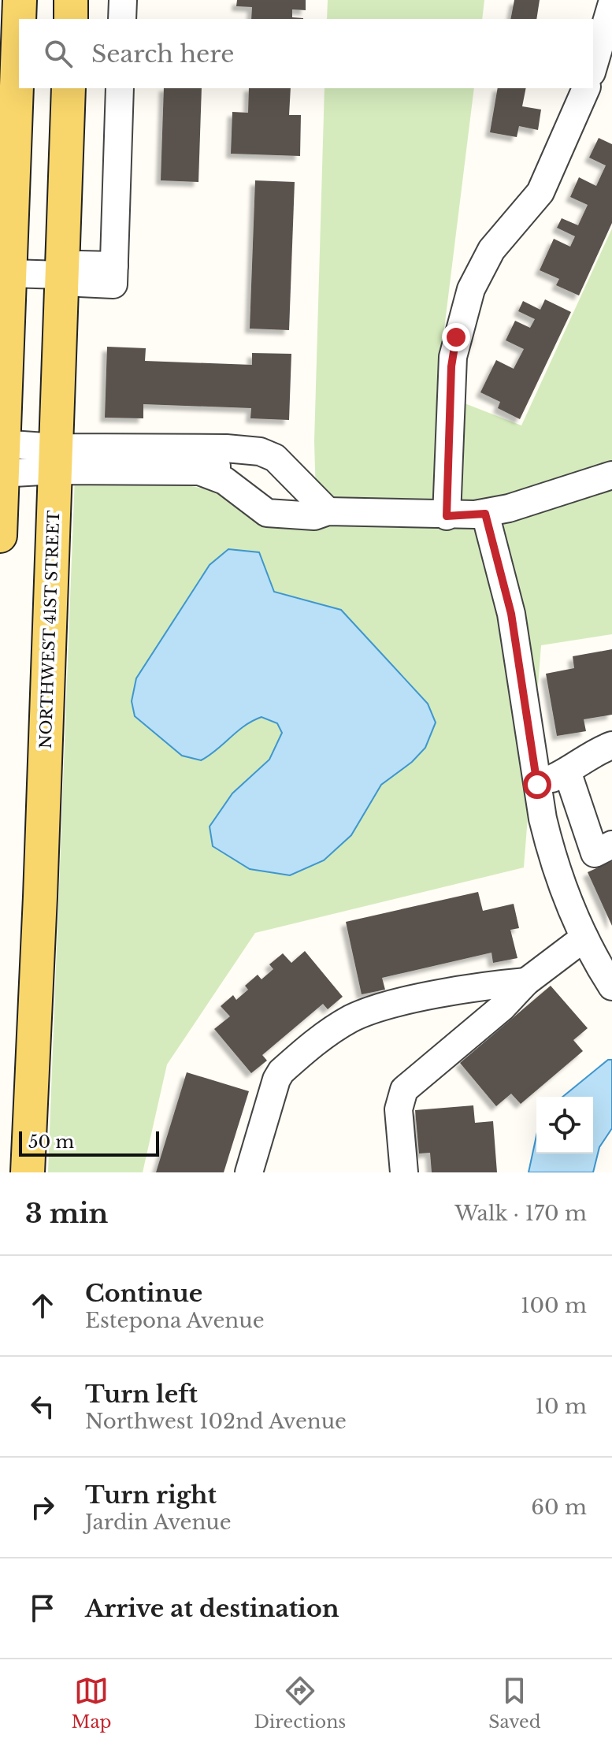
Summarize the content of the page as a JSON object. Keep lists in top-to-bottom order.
{
  "streets": {
    "main road": ["NORTHWEST 41ST STREET"]
  },
  "scale_bar": "50 m",
  "page": {
    "search": "Search here",
    "scale": "50 m",
    "heading": ["3 min", "Walk · 170 m"],
    "list": [
      ["Continue", "Estepona Avenue", "100 m"],
      ["Turn left", "Northwest 102nd Avenue", "10 m"],
      ["Turn right", "Jardin Avenue", "60 m"],
      "Arrive at destination"
    ],
    "nav": ["Map", "Directions", "Saved"]
  }
}
